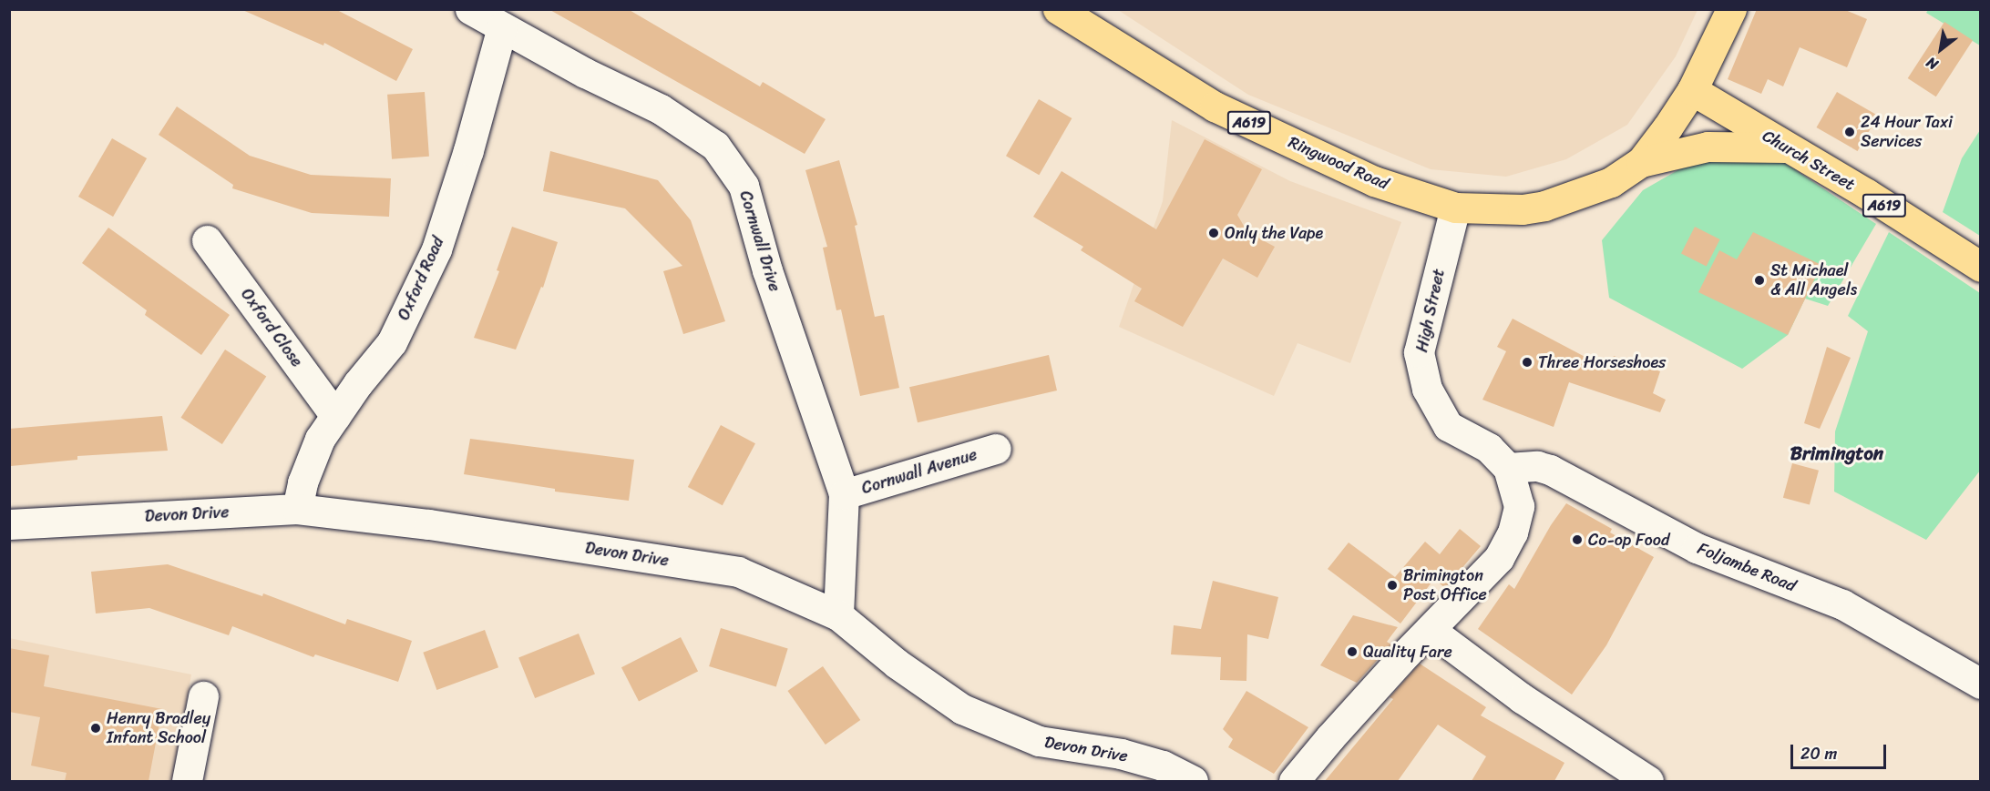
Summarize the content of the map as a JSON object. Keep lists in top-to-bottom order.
{
  "streets": {
    "highway": ["A619", "Church Street", "Ringwood Road"],
    "street": [
      "Cornwall Drive",
      "Oxford Road",
      "High Street",
      "Oxford Close",
      "Cornwall Avenue",
      "Devon Drive",
      "Foljambe Road"
    ]
  },
  "crossings": [
    ["A619", "Church Street"],
    ["A619", "Ringwood Road"],
    ["Church Street", "Ringwood Road"],
    ["Ringwood Road", "High Street"],
    ["Cornwall Drive", "Oxford Road"],
    ["Cornwall Drive", "Cornwall Avenue"],
    ["Cornwall Drive", "Devon Drive"],
    ["Oxford Road", "Oxford Close"],
    ["Oxford Road", "Devon Drive"],
    ["High Street", "Foljambe Road"]
  ],
  "districts": ["Brimington"],
  "places": [
    "24 Hour Taxi Services",
    "Only the Vape",
    "St Michael & All Angels",
    "Three Horseshoes",
    "Co-op Food",
    "Brimington Post Office",
    "Quality Fare",
    "Henry Bradley Infant School"
  ],
  "scale_bar": "20 m",
  "north": "bottom left"
}
